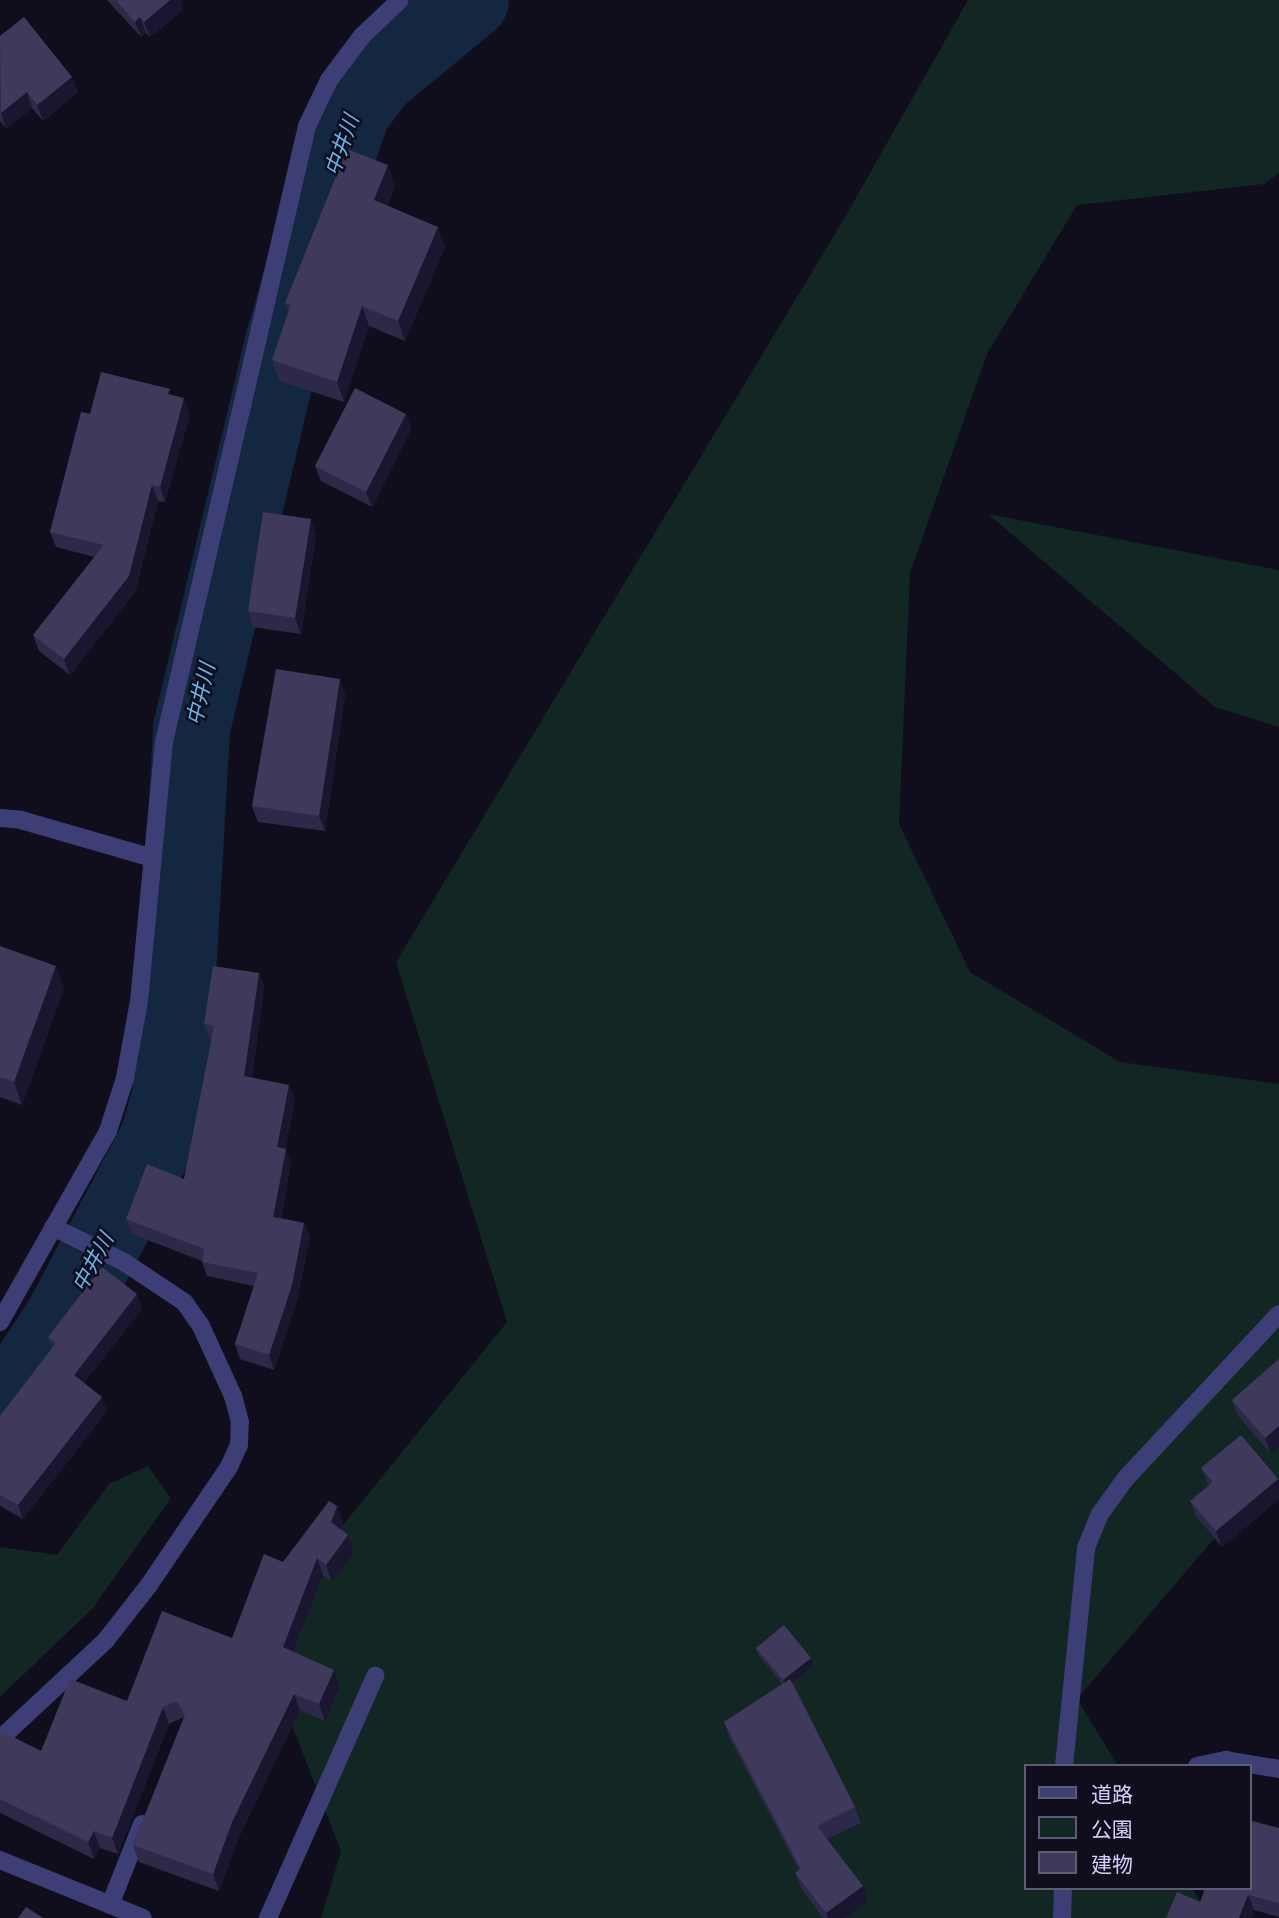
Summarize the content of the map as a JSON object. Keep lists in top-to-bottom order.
{
  "water": ["中井川"],
  "legend": ["道路", "公園", "建物"]
}
